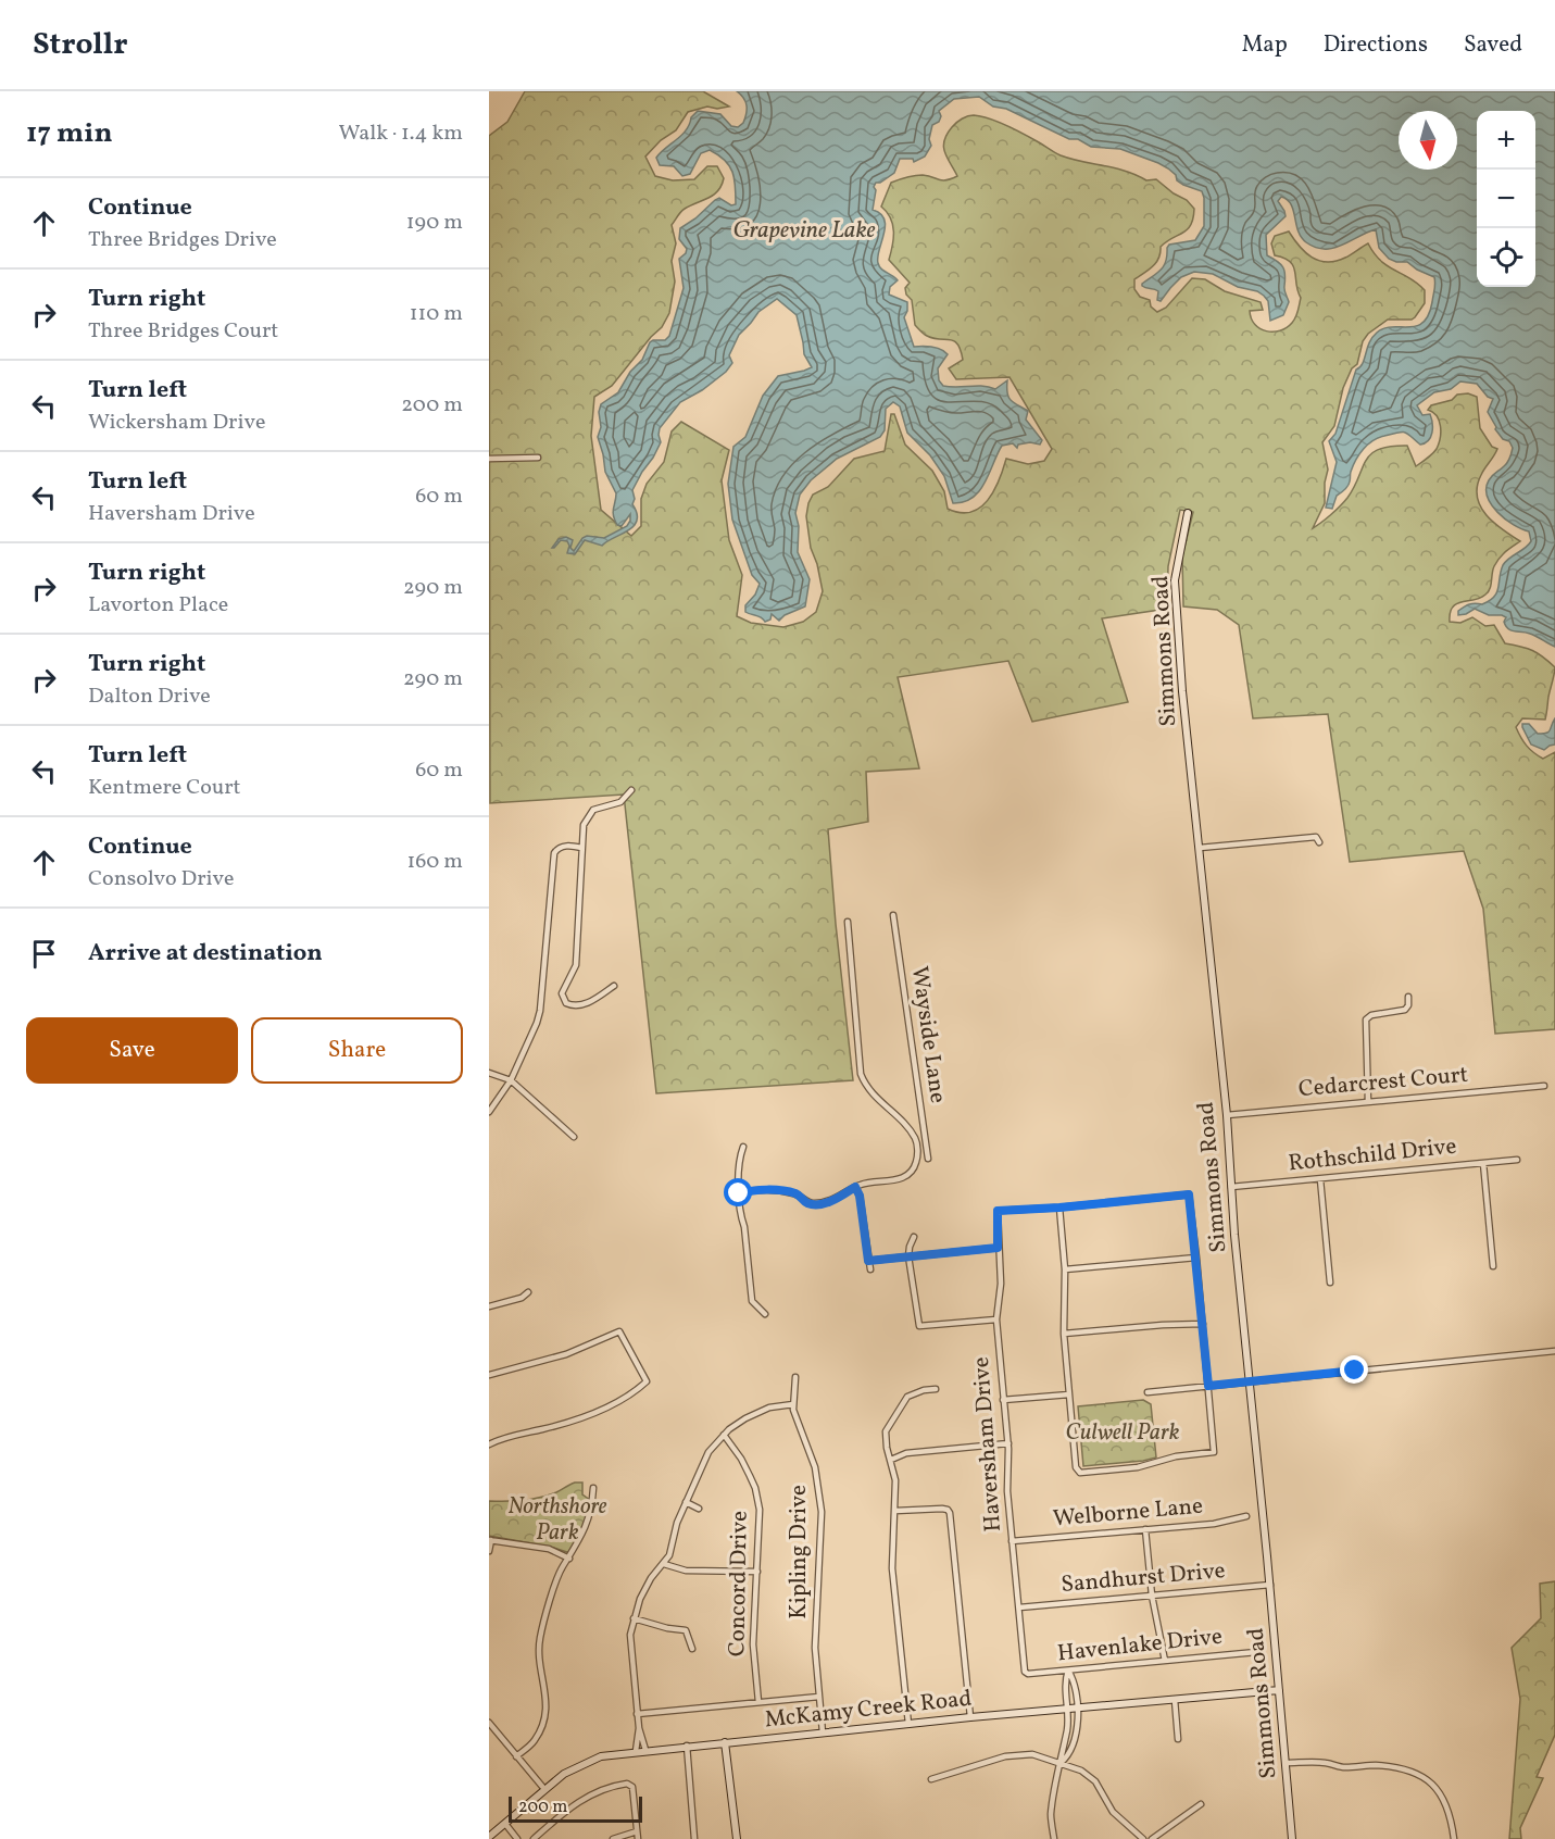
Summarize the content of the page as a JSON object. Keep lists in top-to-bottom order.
{
  "streets": {
    "street": [
      "Simmons Road",
      "Wayside Lane",
      "Cedarcrest Court",
      "Rothschild Drive",
      "Haversham Drive",
      "Welborne Lane",
      "Kipling Drive",
      "Sandhurst Drive",
      "Concord Drive",
      "Havenlake Drive",
      "McKamy Creek Road"
    ]
  },
  "crossings": [
    ["Simmons Road", "Cedarcrest Court"],
    ["Simmons Road", "Rothschild Drive"],
    ["Simmons Road", "Sandhurst Drive"],
    ["Simmons Road", "McKamy Creek Road"],
    ["Haversham Drive", "Welborne Lane"],
    ["Haversham Drive", "Sandhurst Drive"],
    ["Haversham Drive", "Havenlake Drive"],
    ["Kipling Drive", "McKamy Creek Road"]
  ],
  "water": ["Grapevine Lake"],
  "parks": ["Culwell Park", "Northshore Park"],
  "scale_bar": "200 m",
  "north": "bottom",
  "page": {
    "header": "Strollr",
    "nav": ["Map", "Directions", "Saved"],
    "heading": ["17 min", "Walk · 1.4 km"],
    "map_buttons": ["+", "−"],
    "list": [
      ["Continue", "Three Bridges Drive", "190 m"],
      ["Turn right", "Three Bridges Court", "110 m"],
      ["Turn left", "Wickersham Drive", "200 m"],
      ["Turn left", "Haversham Drive", "60 m"],
      ["Turn right", "Lavorton Place", "290 m"],
      ["Turn right", "Dalton Drive", "290 m"],
      ["Turn left", "Kentmere Court", "60 m"],
      ["Continue", "Consolvo Drive", "160 m"],
      "Arrive at destination"
    ],
    "buttons": ["Save", "Share"],
    "scale": "200 m"
  }
}
